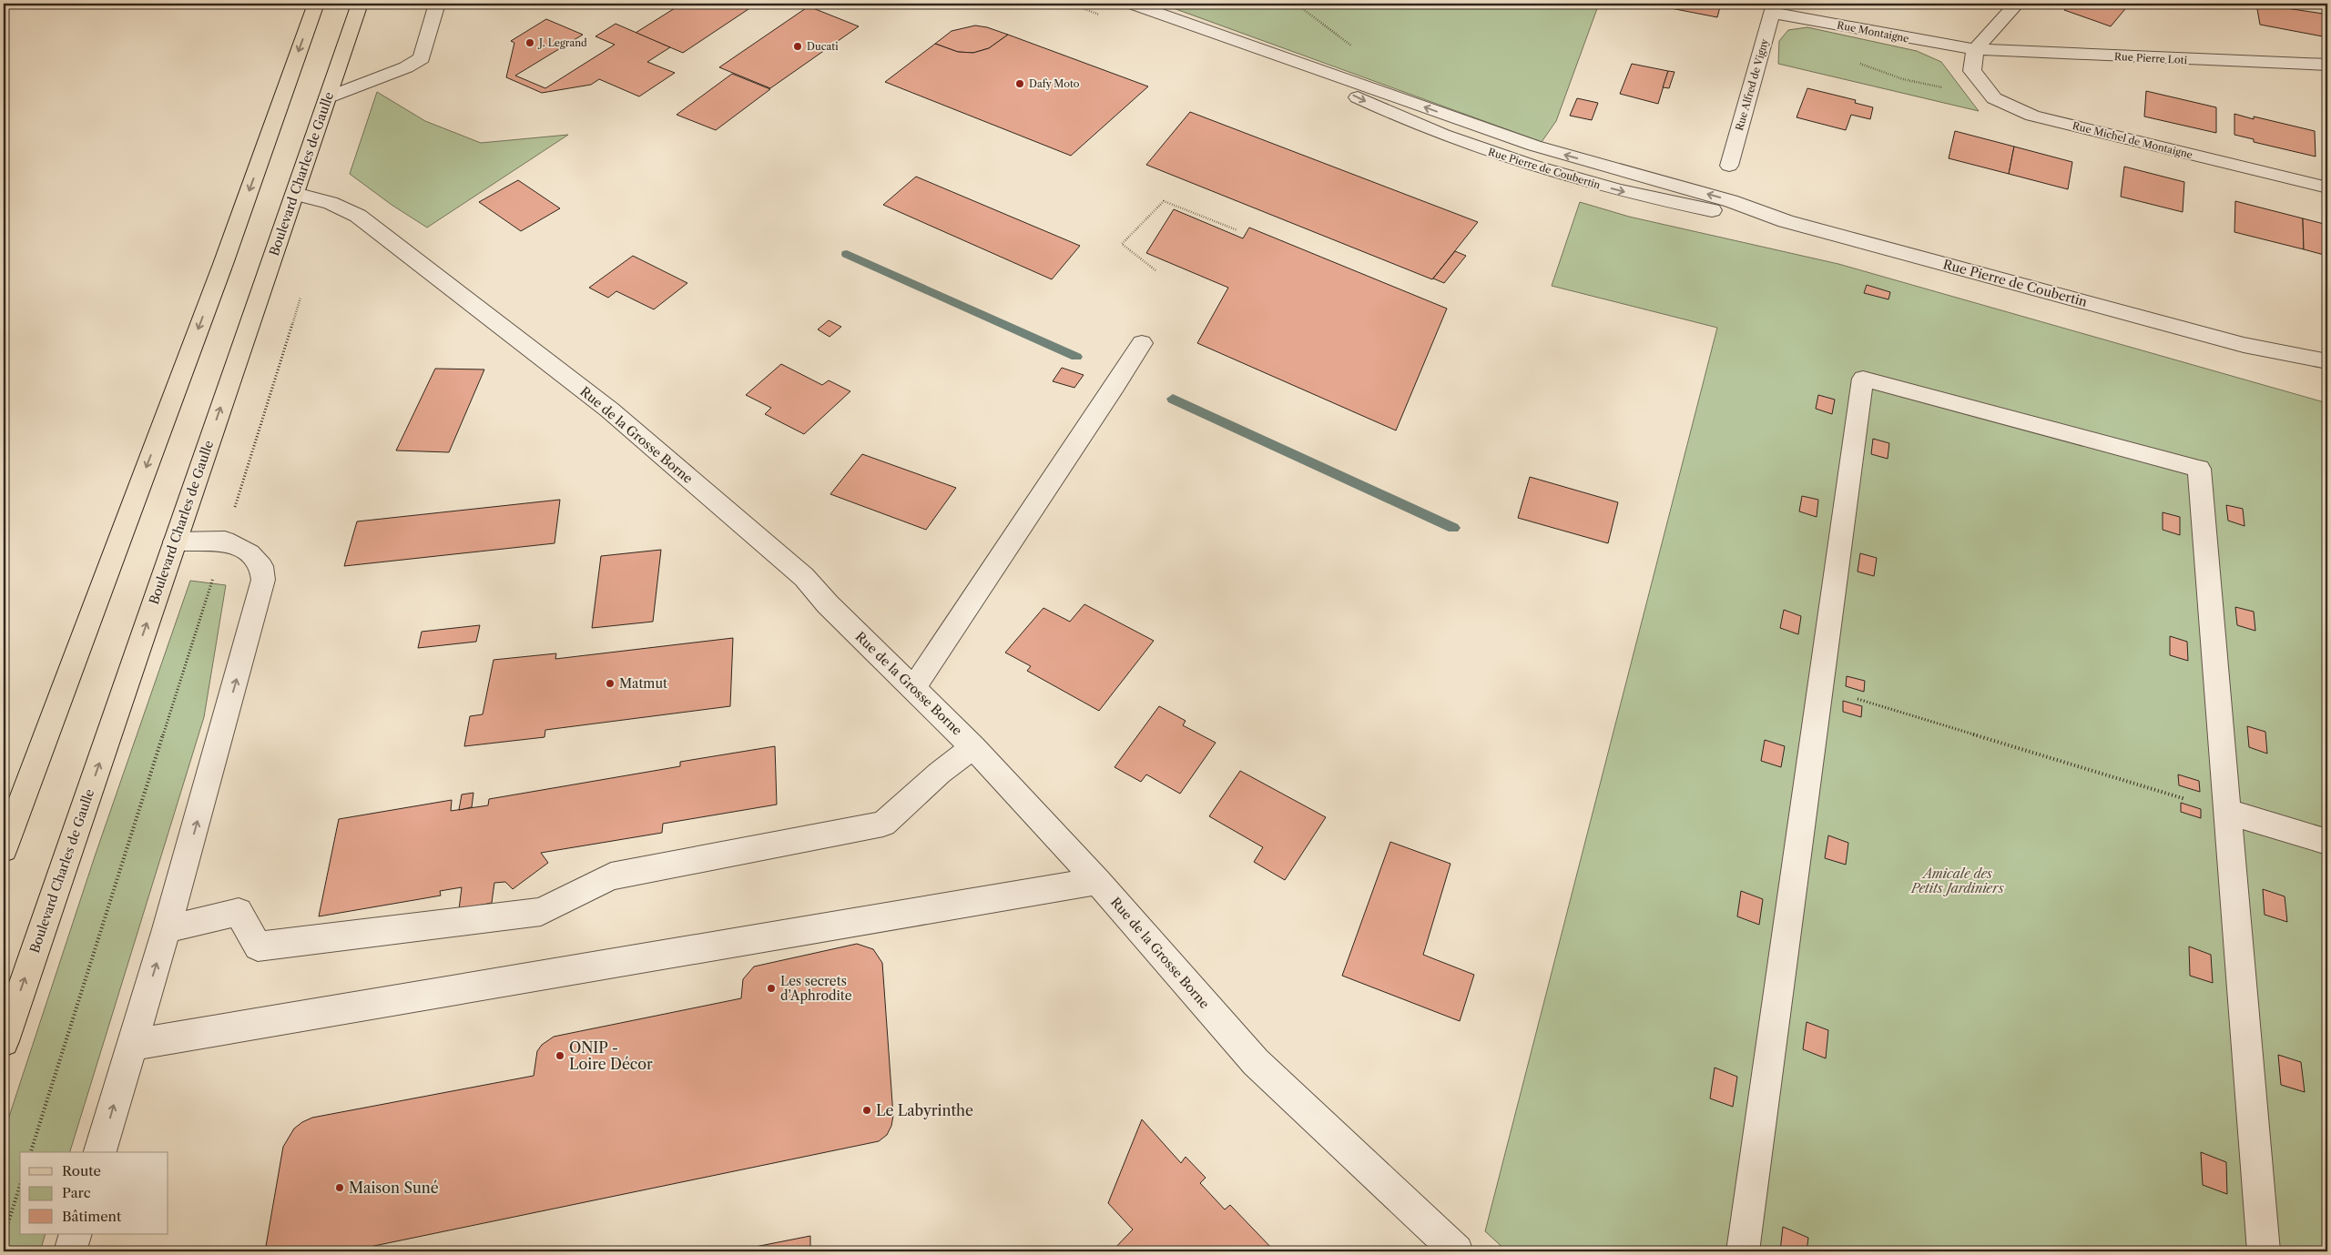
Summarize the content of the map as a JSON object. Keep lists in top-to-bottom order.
{
  "streets": {
    "main road": ["Boulevard Charles de Gaulle"],
    "street": [
      "Rue Montaigne",
      "Rue Pierre Loti",
      "Rue Alfred de Vigny",
      "Rue Michel de Montaigne",
      "Rue Pierre de Coubertin",
      "Rue de la Grosse Borne"
    ]
  },
  "crossings": [
    ["Rue Montaigne", "Rue Pierre Loti"],
    ["Rue Montaigne", "Rue Alfred de Vigny"],
    ["Rue Montaigne", "Rue Michel de Montaigne"],
    ["Rue Pierre Loti", "Rue Michel de Montaigne"],
    ["Boulevard Charles de Gaulle", "Rue de la Grosse Borne"]
  ],
  "parks": ["Amicale des Petits Jardiniers"],
  "places": [
    "J. Legrand",
    "Ducati",
    "Dafy Moto",
    "Matmut",
    "Les secrets d’Aphrodite",
    "ONIP - Loire Décor",
    "Le Labyrinthe",
    "Maison Suné"
  ],
  "legend": ["Route", "Parc", "Bâtiment"]
}
